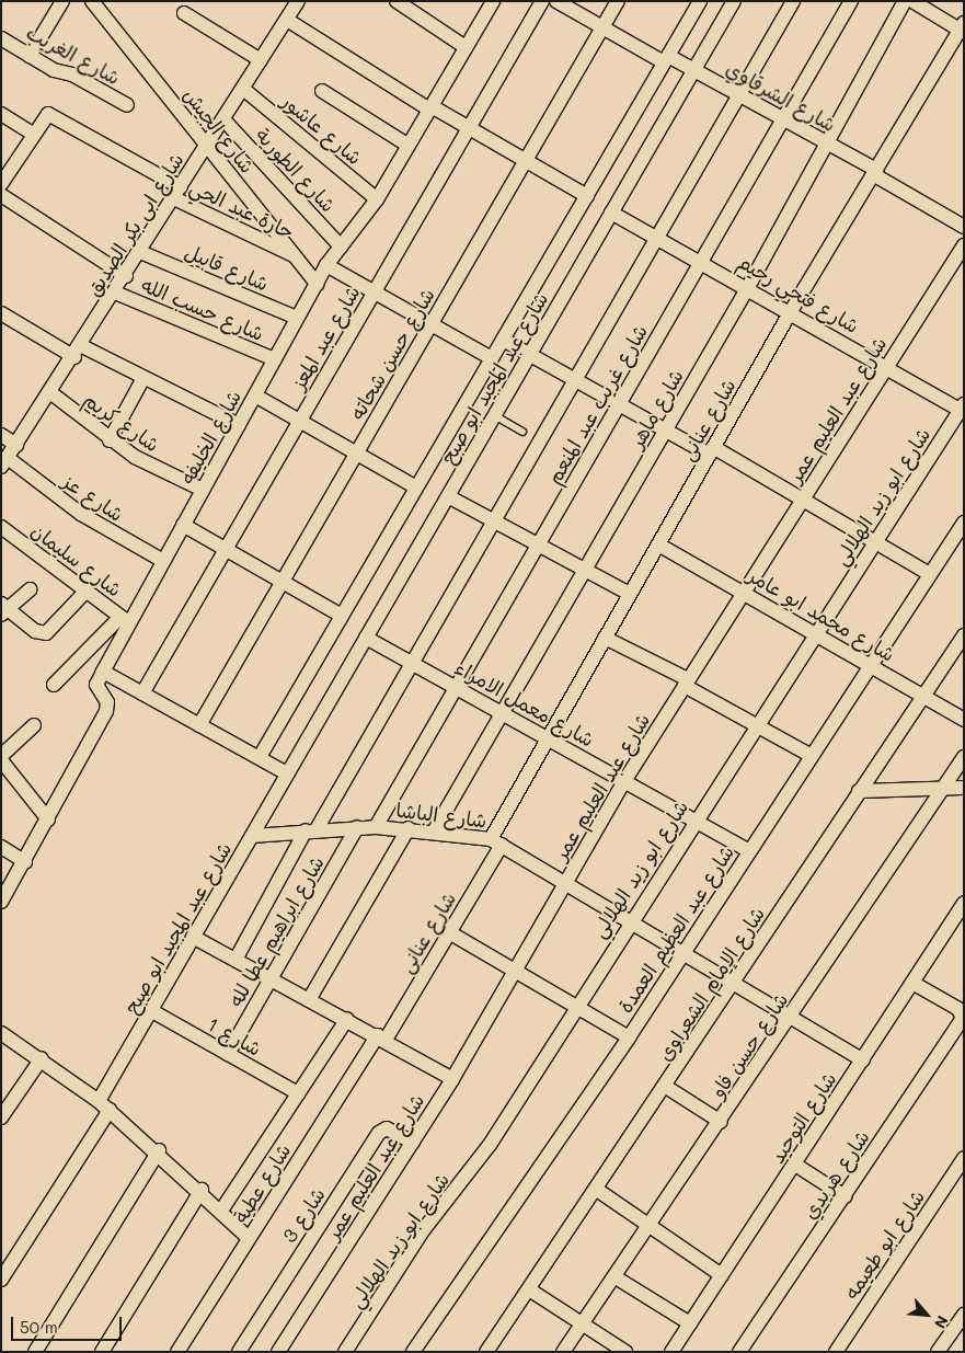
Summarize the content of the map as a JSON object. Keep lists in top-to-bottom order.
{
  "streets": {
    "street": [
      "شارع الغريب",
      "شارع الشرقاوي",
      "شارع عاشور",
      "شارع الجيش",
      "شارع الطورية",
      "حارة عبد الحي",
      "شارع ابى بكر الصديق",
      "شارع قابيل",
      "شارع فتحي رحيم",
      "شارع حسب الله",
      "شارع عبد المعز",
      "شارع حسن شحاته",
      "شارع عبد المجيد ابو صبح",
      "شارع غريب عبد المنعم",
      "شارع ماهر",
      "شارع عبد العليم عمر",
      "شارع عنانى",
      "شارع كريم",
      "شارع الخليفه",
      "شارع ابو زيد الهلالي",
      "شارع عز",
      "شارع سليمان",
      "شارع محمد ابو عامر",
      "شارع معمل الامراء",
      "شارع الباشا",
      "شارع عبد العظيم العمدة",
      "شارع ابراهيم عطا لله",
      "شارع الإمام الشعراوى",
      "شارع 1",
      "شارع حسن فاو",
      "شارع التوحيد",
      "شارع هريدي",
      "شارع عطية",
      "شارع 3",
      "شارع ابو طعيمه"
    ]
  },
  "crossings": [
    ["شارع الشرقاوي", "شارع حسن شحاته"],
    ["شارع الشرقاوي", "شارع عبد المجيد ابو صبح"],
    ["شارع الشرقاوي", "شارع غريب عبد المنعم"],
    ["شارع الشرقاوي", "شارع ماهر"],
    ["شارع الشرقاوي", "شارع عنانى"],
    ["شارع عاشور", "شارع ابى بكر الصديق"],
    ["شارع عاشور", "شارع الخليفه"],
    ["شارع الجيش", "حارة عبد الحي"],
    ["شارع الجيش", "شارع ابى بكر الصديق"],
    ["شارع الجيش", "شارع الخليفه"],
    ["شارع الطورية", "شارع ابى بكر الصديق"],
    ["شارع الطورية", "شارع الخليفه"],
    ["حارة عبد الحي", "شارع ابى بكر الصديق"],
    ["شارع ابى بكر الصديق", "شارع قابيل"],
    ["شارع ابى بكر الصديق", "شارع حسب الله"],
    ["شارع ابى بكر الصديق", "شارع كريم"],
    ["شارع ابى بكر الصديق", "شارع عز"],
    ["شارع قابيل", "شارع الخليفه"],
    ["شارع فتحي رحيم", "شارع عبد المجيد ابو صبح"],
    ["شارع فتحي رحيم", "شارع غريب عبد المنعم"],
    ["شارع فتحي رحيم", "شارع ماهر"],
    ["شارع فتحي رحيم", "شارع عبد العليم عمر"],
    ["شارع فتحي رحيم", "شارع عنانى"],
    ["شارع فتحي رحيم", "شارع ابو زيد الهلالي"],
    ["شارع حسب الله", "شارع الخليفه"],
    ["شارع عبد المجيد ابو صبح", "شارع معمل الامراء"],
    ["شارع عبد المجيد ابو صبح", "شارع الباشا"],
    ["شارع عبد المجيد ابو صبح", "شارع 1"],
    ["شارع غريب عبد المنعم", "شارع معمل الامراء"],
    ["شارع غريب عبد المنعم", "شارع الباشا"],
    ["شارع ماهر", "شارع معمل الامراء"],
    ["شارع ماهر", "شارع الباشا"],
    ["شارع عبد العليم عمر", "شارع محمد ابو عامر"],
    ["شارع عبد العليم عمر", "شارع معمل الامراء"],
    ["شارع عبد العليم عمر", "شارع الباشا"],
    ["شارع عبد العليم عمر", "شارع 3"],
    ["شارع عنانى", "شارع محمد ابو عامر"],
    ["شارع عنانى", "شارع معمل الامراء"],
    ["شارع عنانى", "شارع الباشا"],
    ["شارع عنانى", "شارع عطية"],
    ["شارع كريم", "شارع الخليفه"],
    ["شارع الخليفه", "شارع عز"],
    ["شارع الخليفه", "شارع سليمان"],
    ["شارع ابو زيد الهلالي", "شارع محمد ابو عامر"],
    ["شارع ابو زيد الهلالي", "شارع معمل الامراء"],
    ["شارع ابو زيد الهلالي", "شارع الباشا"],
    ["شارع محمد ابو عامر", "شارع عبد العظيم العمدة"],
    ["شارع محمد ابو عامر", "شارع الإمام الشعراوى"],
    ["شارع معمل الامراء", "شارع عبد العظيم العمدة"],
    ["شارع الباشا", "شارع عبد العظيم العمدة"],
    ["شارع الباشا", "شارع ابراهيم عطا لله"],
    ["شارع الباشا", "شارع الإمام الشعراوى"],
    ["شارع الباشا", "شارع حسن فاو"],
    ["شارع الباشا", "شارع التوحيد"],
    ["شارع ابراهيم عطا لله", "شارع 1"]
  ],
  "scale_bar": "50 m",
  "north": "bottom right"
}
